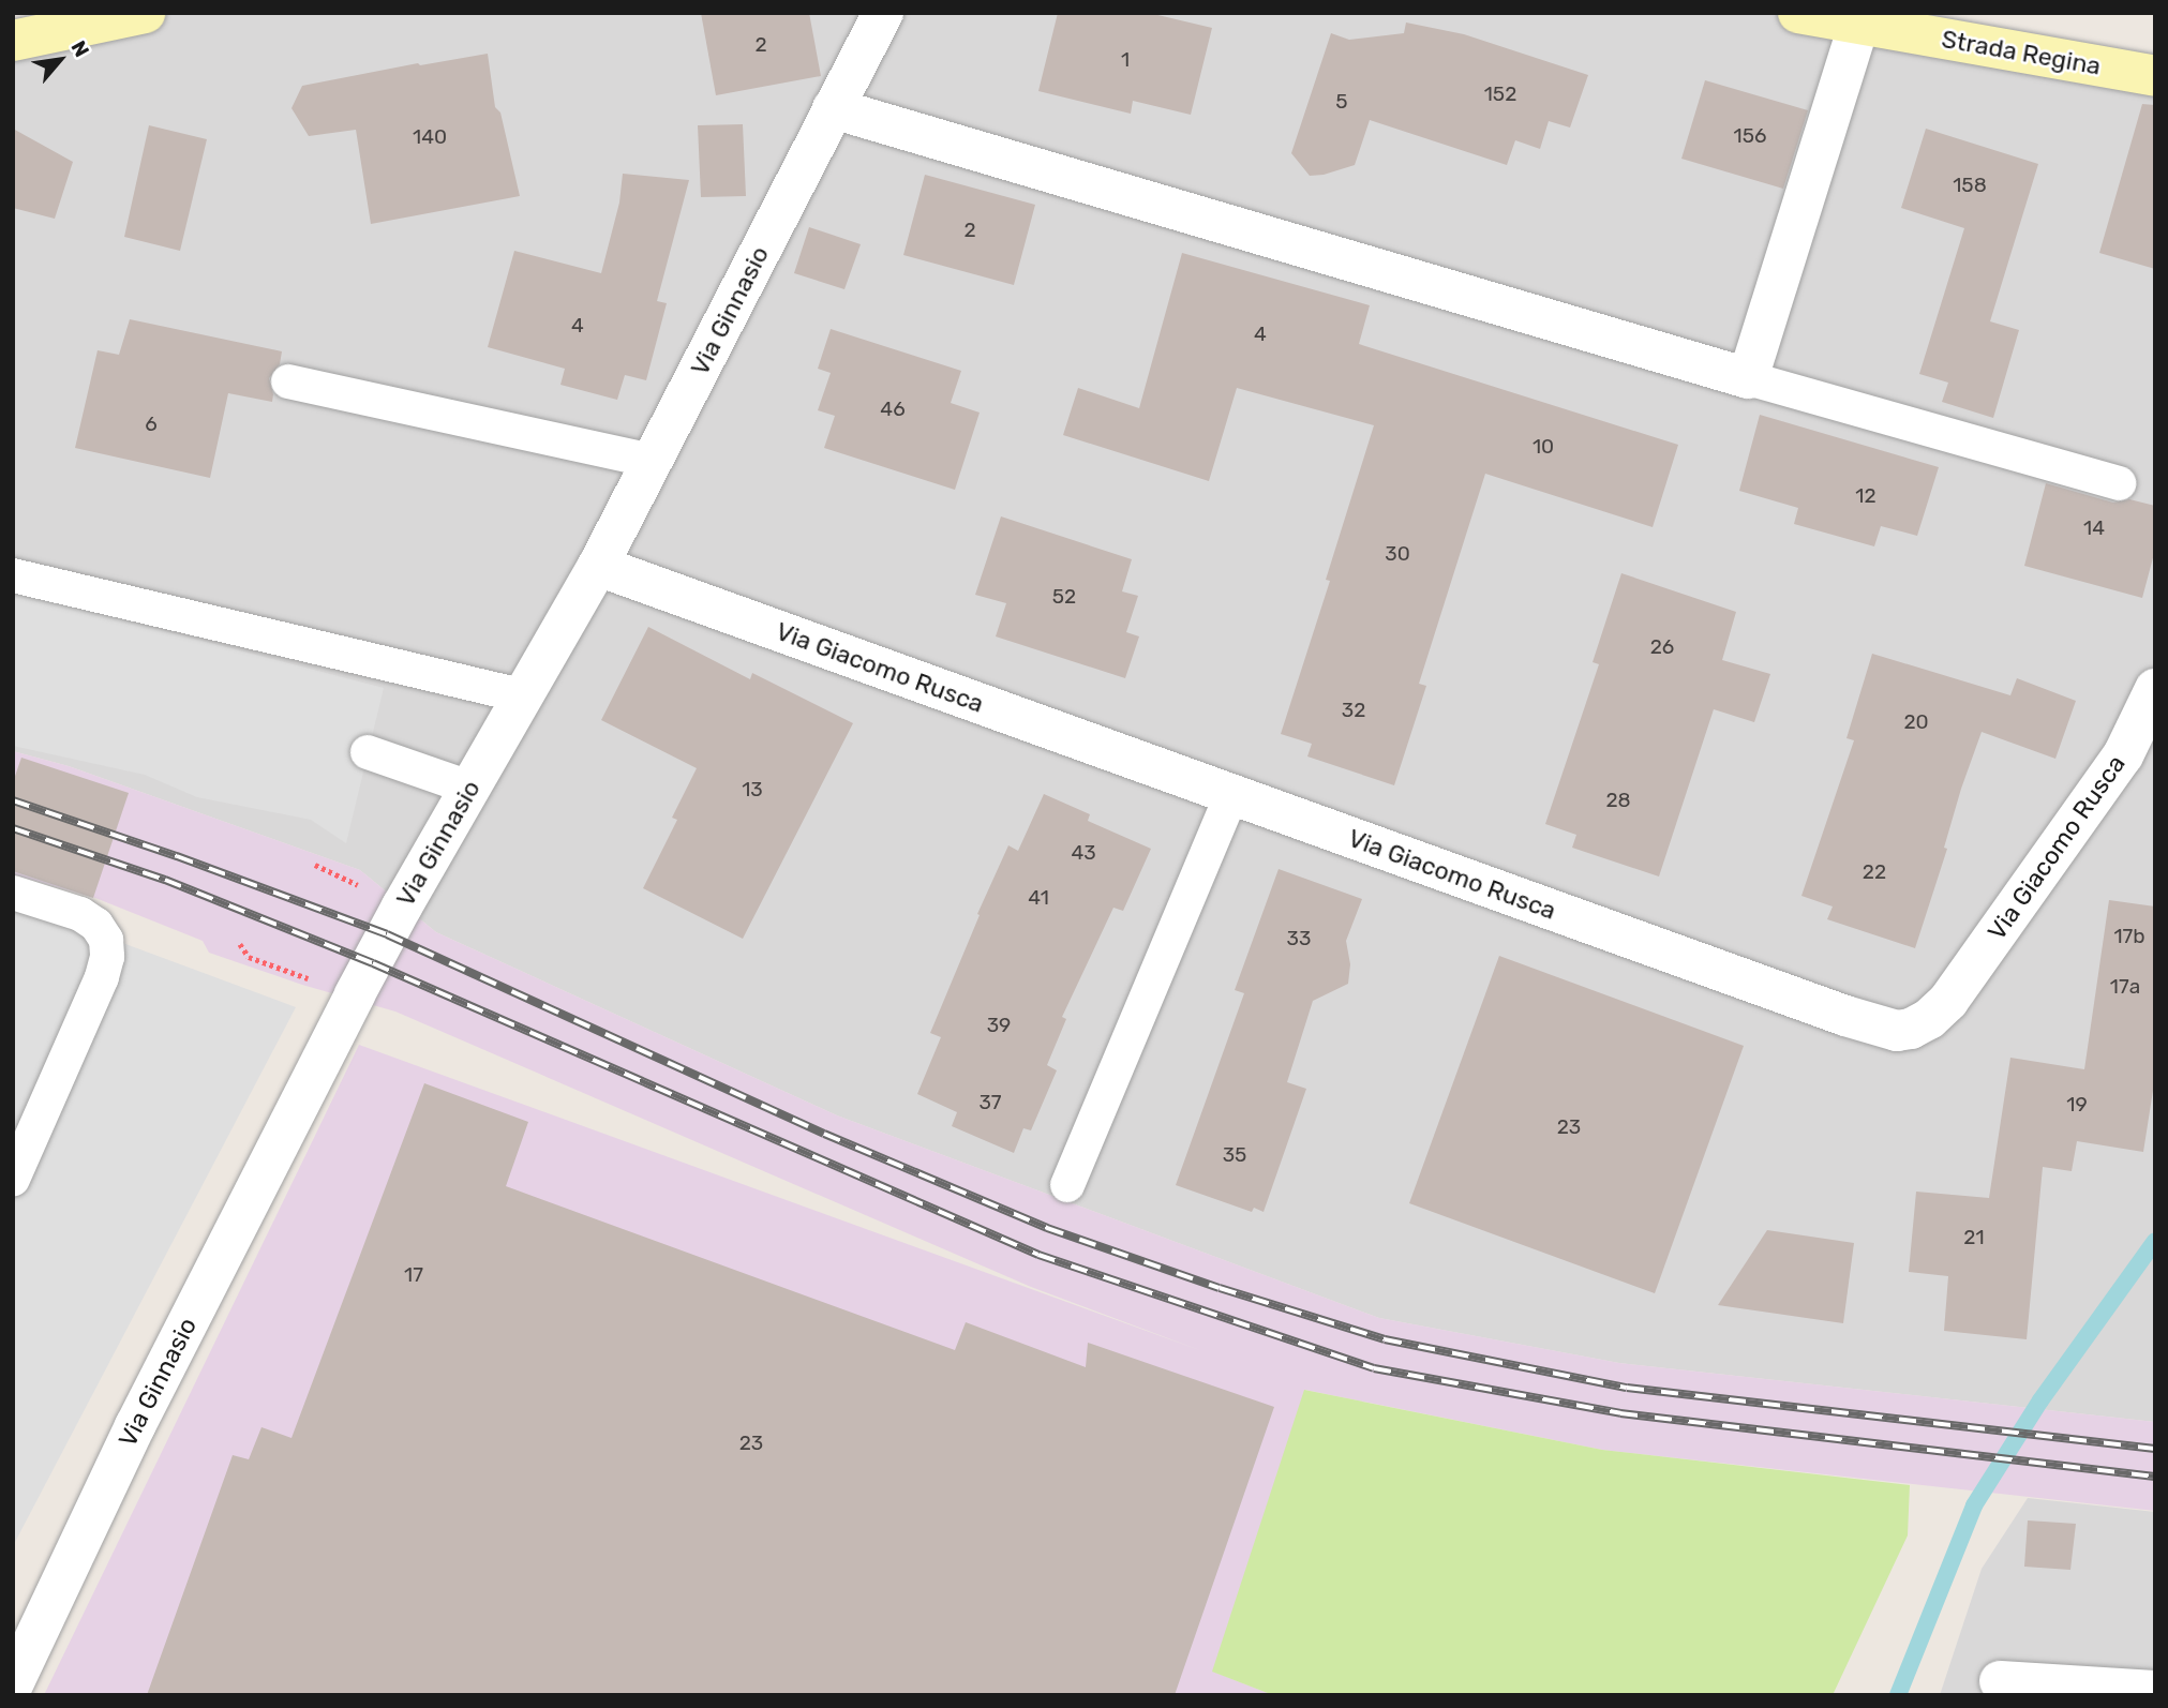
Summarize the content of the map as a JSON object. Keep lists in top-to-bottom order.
{
  "streets": {
    "main road": ["Strada Regina"],
    "street": ["Via Ginnasio", "Via Giacomo Rusca"]
  },
  "crossings": [
    ["Via Ginnasio", "Via Giacomo Rusca"]
  ],
  "house_numbers": [
    "2",
    "1",
    "152",
    "5",
    "156",
    "140",
    "158",
    "2",
    "4",
    "4",
    "46",
    "6",
    "10",
    "12",
    "14",
    "30",
    "52",
    "26",
    "32",
    "20",
    "13",
    "28",
    "43",
    "22",
    "41",
    "17b",
    "33",
    "17a",
    "39",
    "37",
    "19",
    "23",
    "35",
    "21",
    "17",
    "23"
  ],
  "north": "top right"
}
